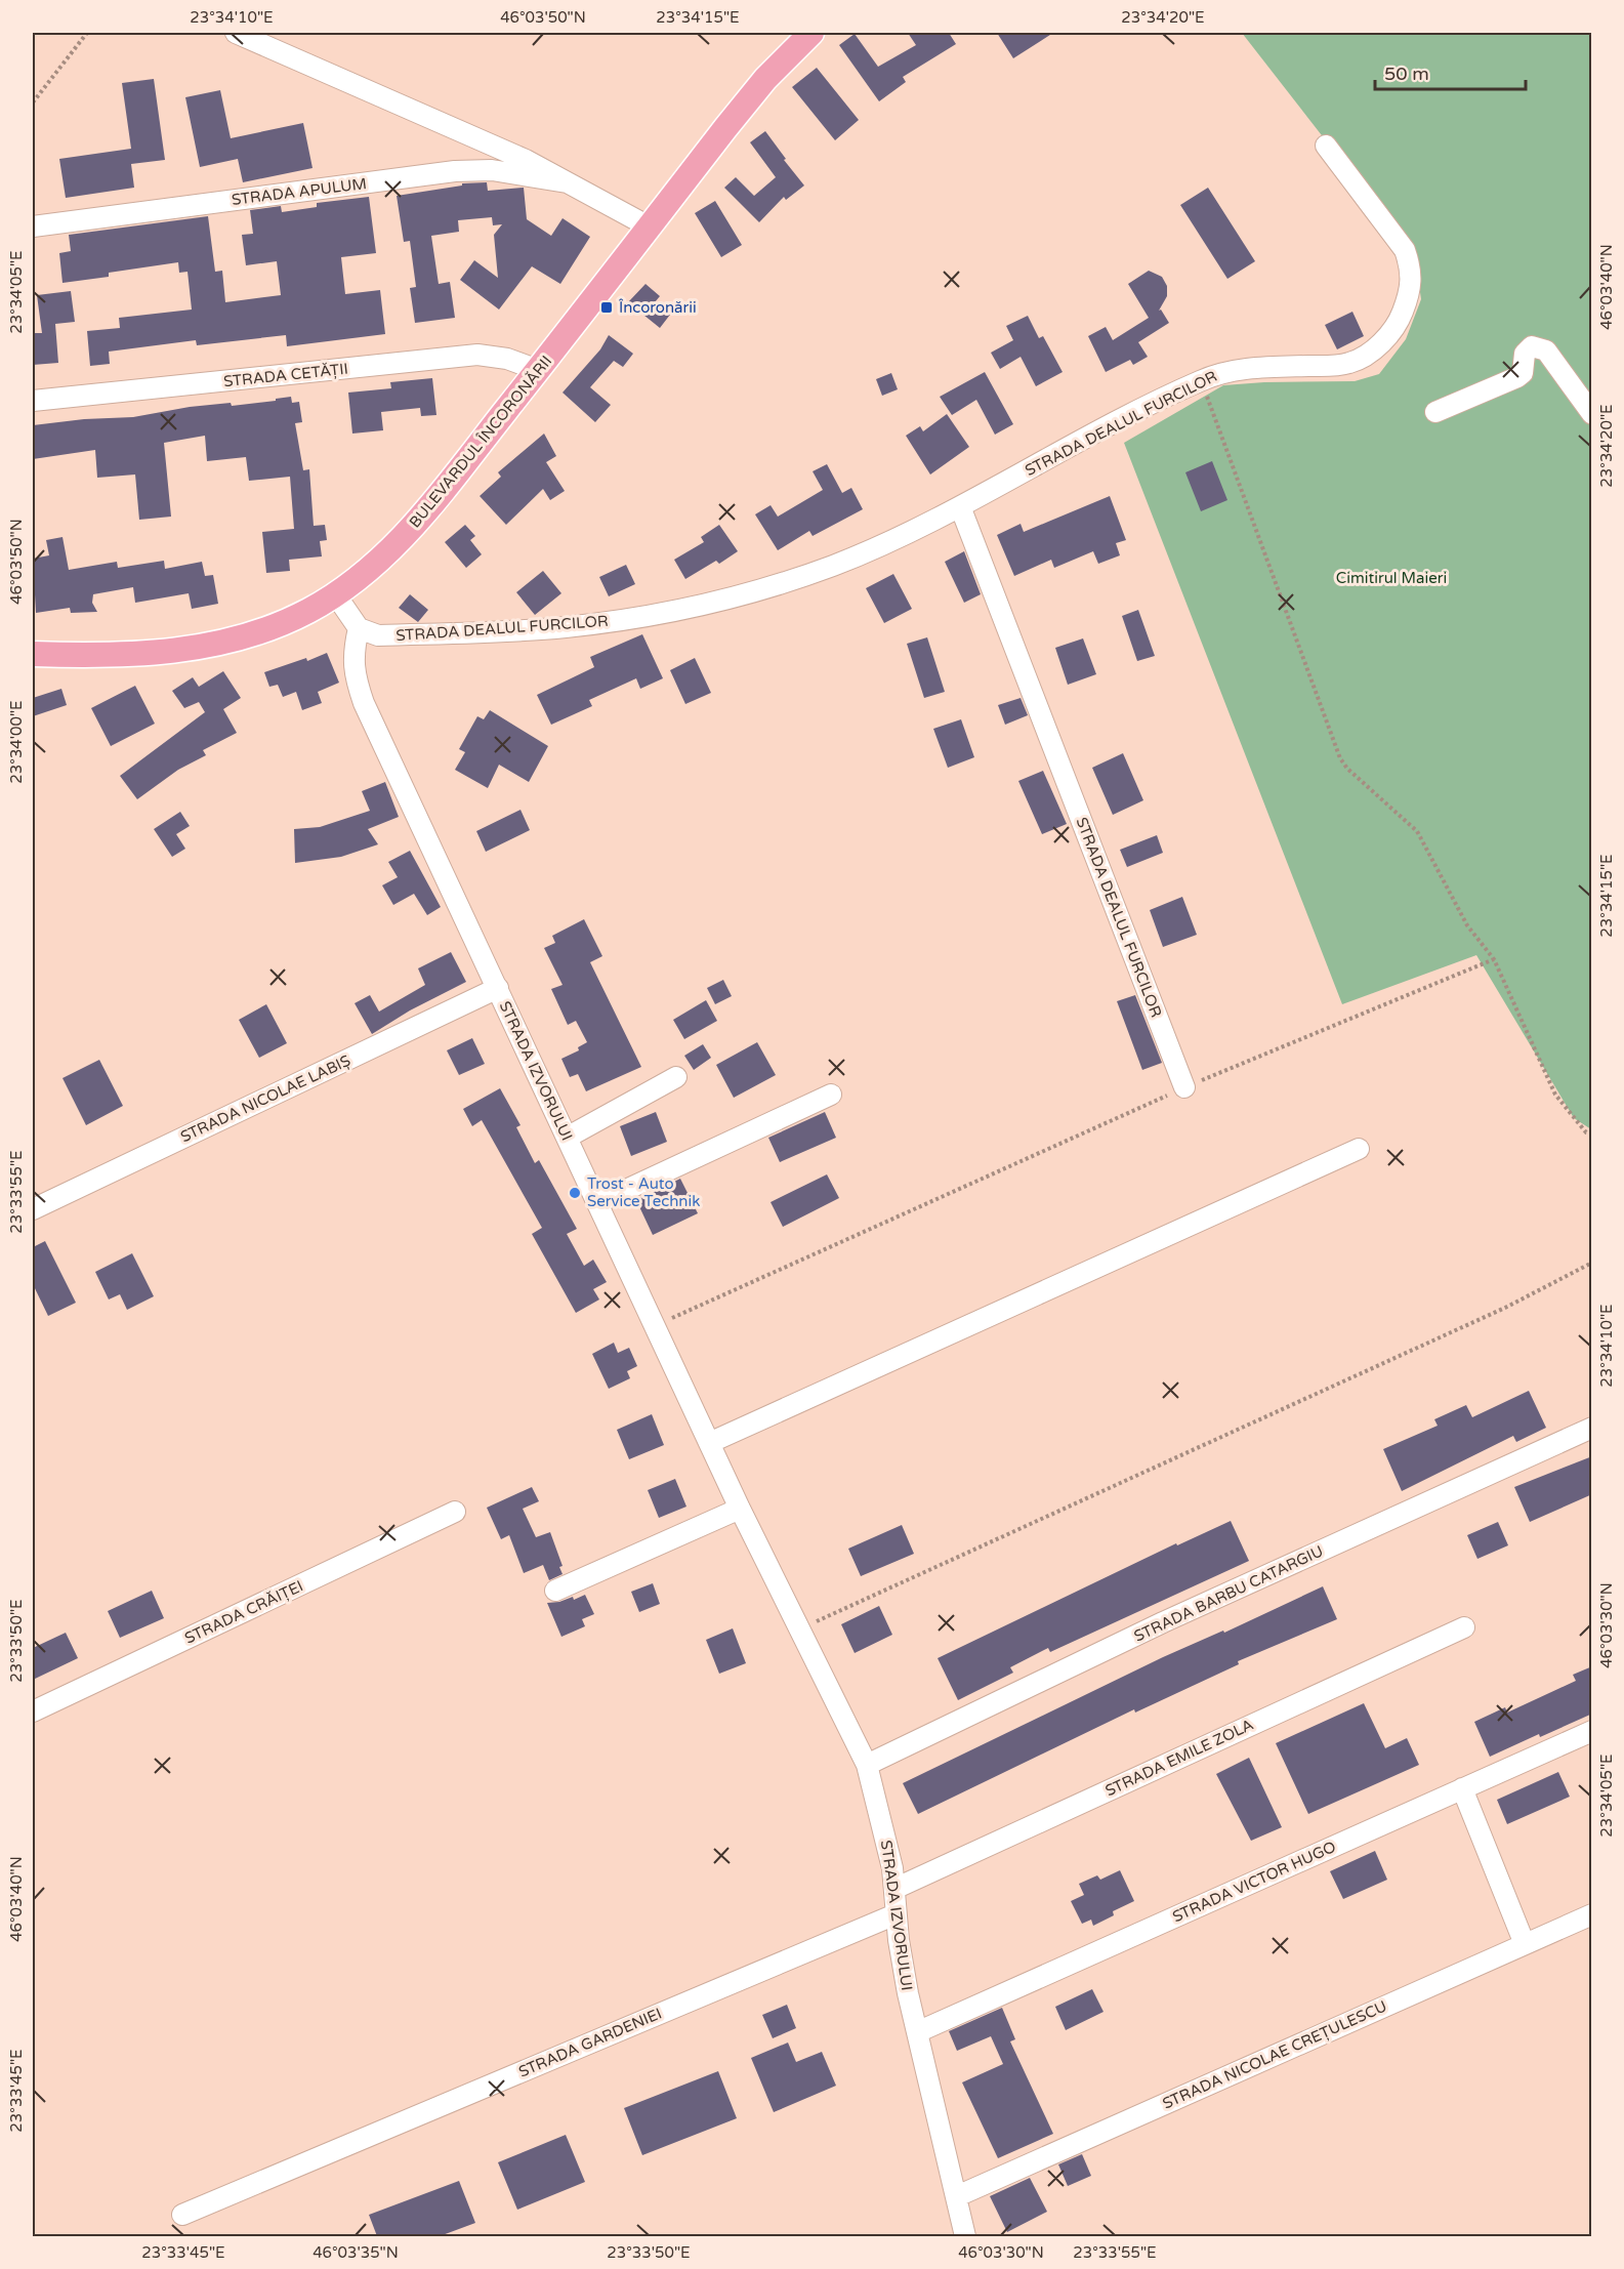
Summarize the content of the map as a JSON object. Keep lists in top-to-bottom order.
{
  "streets": {
    "main road": ["BULEVARDUL ÎNCORONĂRII"],
    "street": [
      "STRADA APULUM",
      "STRADA CETĂȚII",
      "STRADA DEALUL FURCILOR",
      "STRADA IZVORULUI",
      "STRADA NICOLAE LABIȘ",
      "STRADA BARBU CATARGIU",
      "STRADA CRĂIȚEI",
      "STRADA EMILE ZOLA",
      "STRADA VICTOR HUGO",
      "STRADA GARDENIEI",
      "STRADA NICOLAE CREȚULESCU"
    ]
  },
  "crossings": [
    ["STRADA APULUM", "BULEVARDUL ÎNCORONĂRII"],
    ["STRADA CETĂȚII", "BULEVARDUL ÎNCORONĂRII"],
    ["STRADA DEALUL FURCILOR", "STRADA IZVORULUI"],
    ["STRADA IZVORULUI", "STRADA NICOLAE LABIȘ"],
    ["STRADA IZVORULUI", "STRADA BARBU CATARGIU"],
    ["STRADA IZVORULUI", "STRADA EMILE ZOLA"],
    ["STRADA IZVORULUI", "STRADA VICTOR HUGO"],
    ["STRADA IZVORULUI", "STRADA GARDENIEI"],
    ["STRADA IZVORULUI", "STRADA NICOLAE CREȚULESCU"]
  ],
  "parks": ["Cimitirul Maieri"],
  "places": {
    "transit": ["Încoronării"],
    "other": ["Trost - Auto Service Technik"]
  },
  "scale_bar": "50 m",
  "coordinates": [
    "23°34'10\"E",
    "46°03'50\"N",
    "23°34'15\"E",
    "23°34'20\"E",
    "46°03'40\"N",
    "23°34'05\"E",
    "23°34'00\"E",
    "23°33'55\"E",
    "46°03'30\"N",
    "23°33'50\"E",
    "23°33'45\"E",
    "46°03'35\"N"
  ]
}
